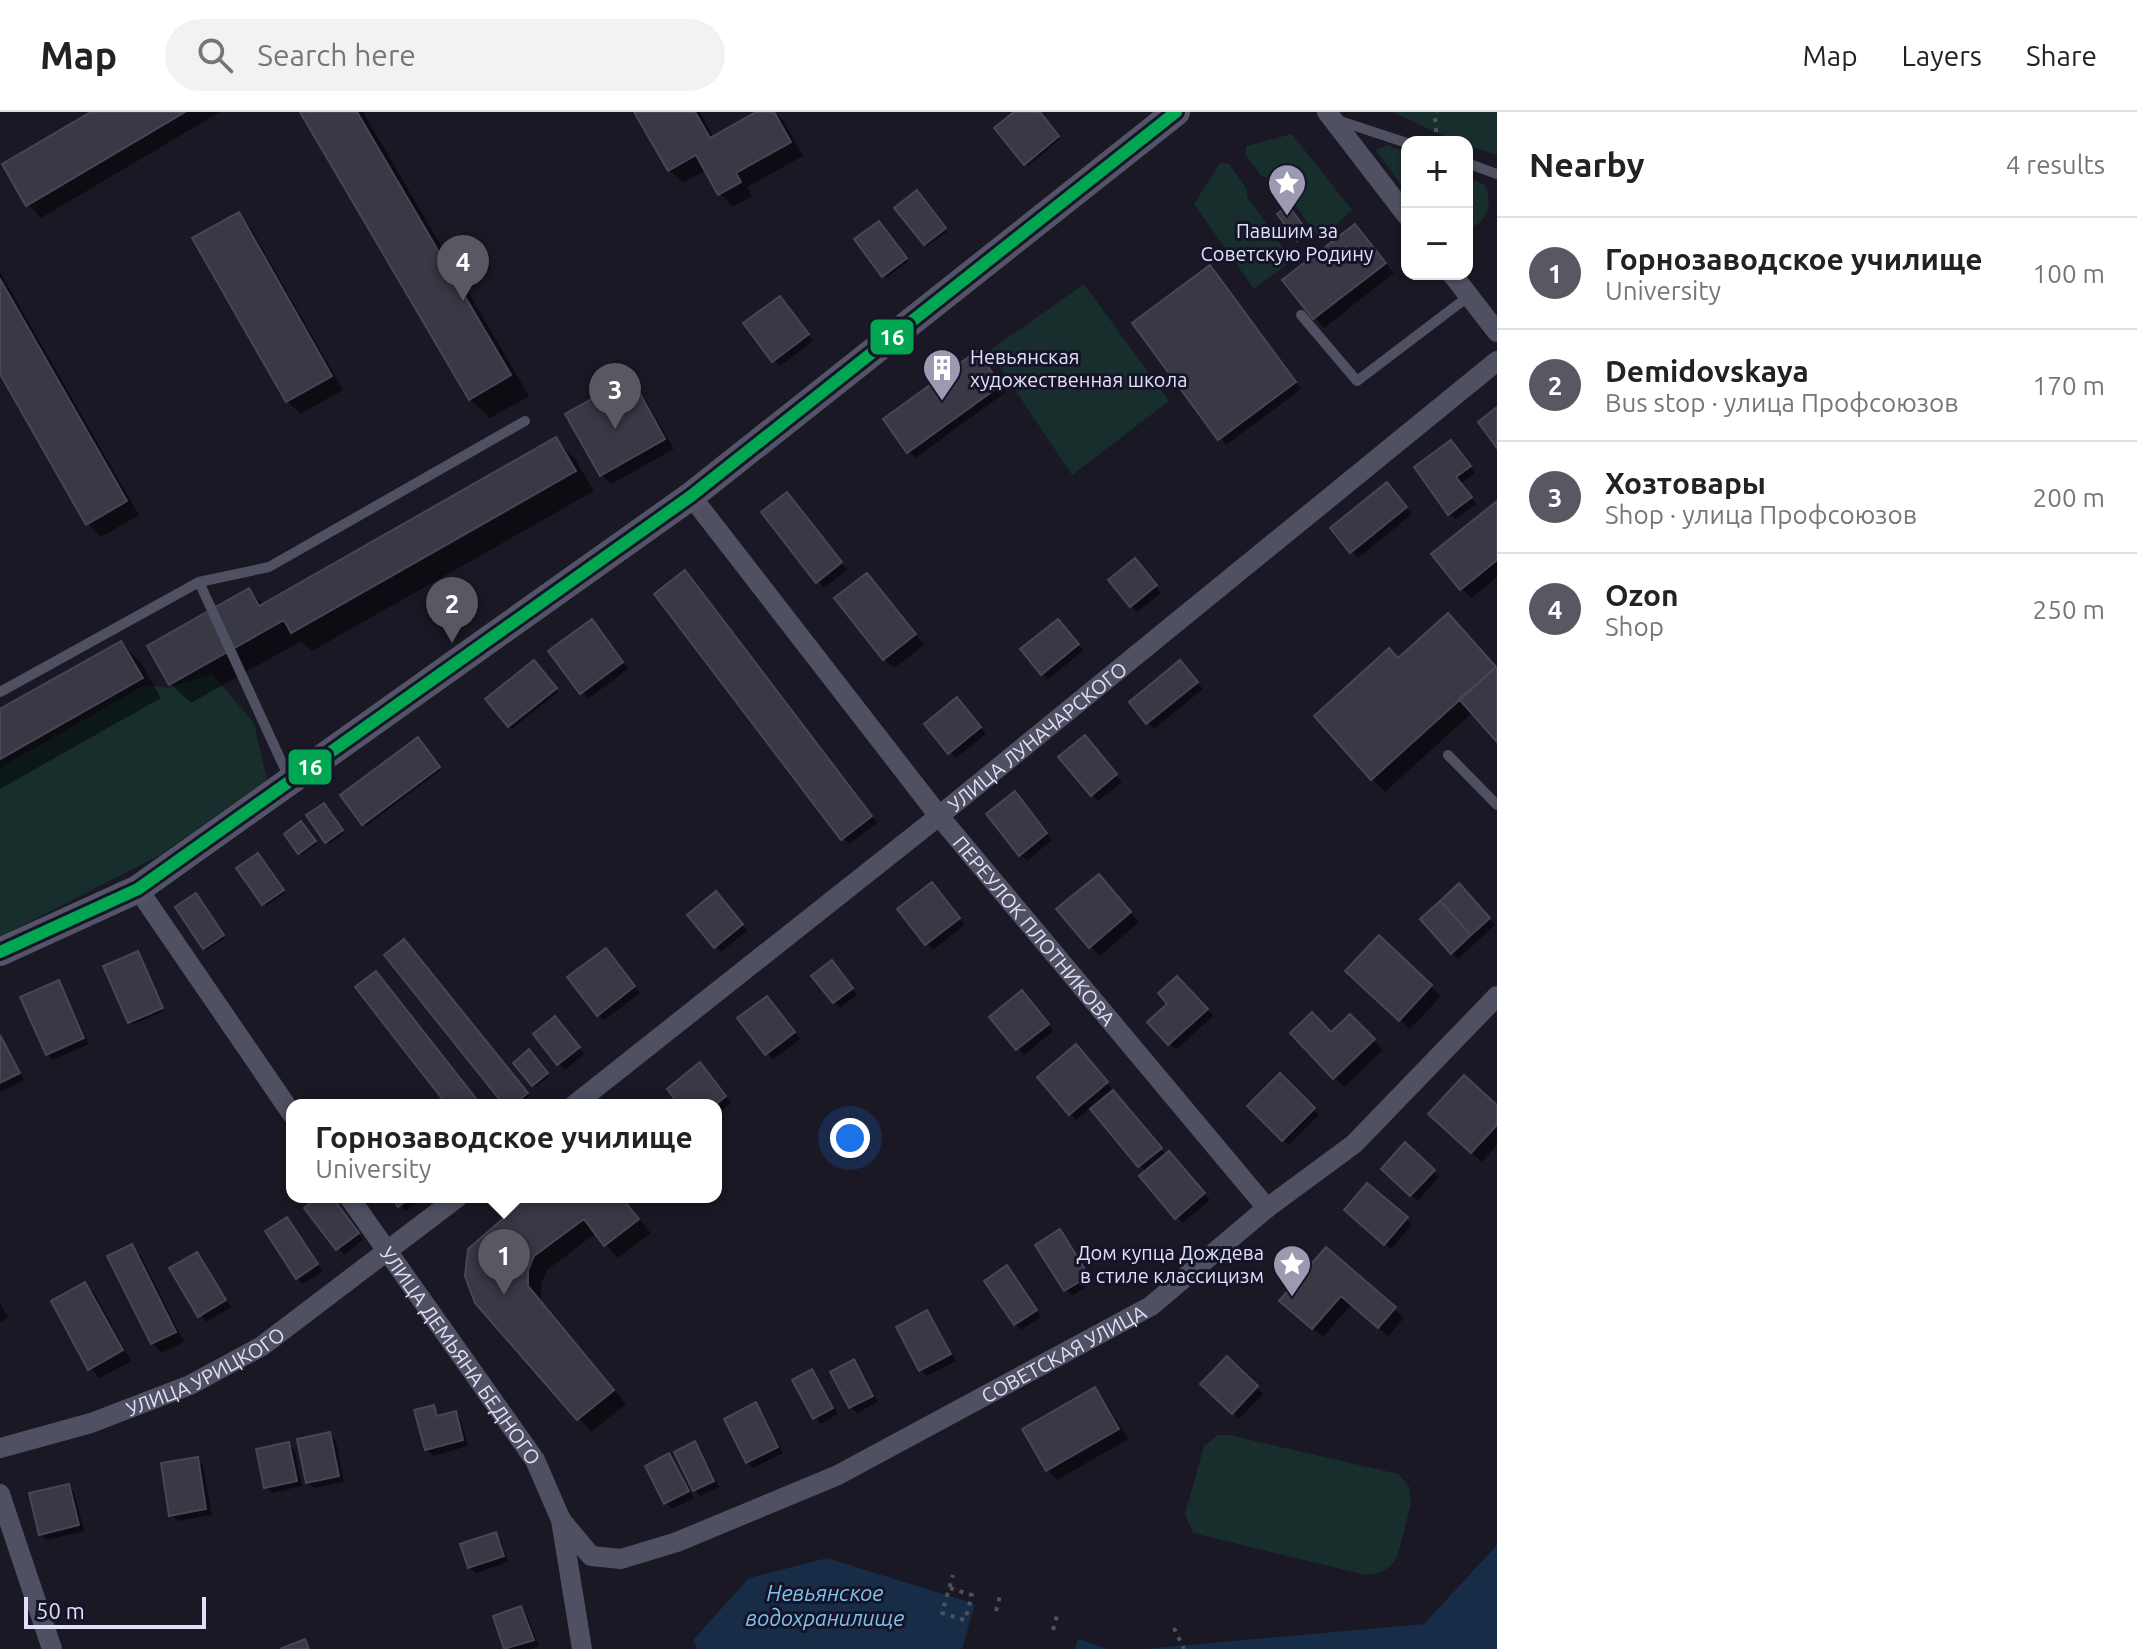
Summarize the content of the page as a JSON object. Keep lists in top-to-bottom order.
{
  "streets": {
    "street": [
      "УЛИЦА ЛУНАЧАРСКОГО",
      "ПЕРЕУЛОК ПЛОТНИКОВА",
      "СОВЕТСКАЯ УЛИЦА",
      "УЛИЦА ДЕМЬЯНА БЕДНОГО",
      "УЛИЦА УРИЦКОГО"
    ]
  },
  "crossings": [
    ["УЛИЦА ЛУНАЧАРСКОГО", "ПЕРЕУЛОК ПЛОТНИКОВА"],
    ["ПЕРЕУЛОК ПЛОТНИКОВА", "СОВЕТСКАЯ УЛИЦА"],
    ["СОВЕТСКАЯ УЛИЦА", "УЛИЦА ДЕМЬЯНА БЕДНОГО"],
    ["УЛИЦА ДЕМЬЯНА БЕДНОГО", "УЛИЦА УРИЦКОГО"]
  ],
  "water": ["Невьянское водохранилище"],
  "places": {
    "place": ["Павшим за Советскую Родину", "Дом купца Дождева в стиле классицизм"],
    "building": ["Невьянская художественная школа"]
  },
  "lines": ["transit line 16"],
  "scale_bar": "50 m",
  "page": {
    "header": "Map",
    "search": "Search here",
    "nav": ["Map", "Layers", "Share"],
    "heading": ["Nearby", "4 results"],
    "map_buttons": ["+", "−"],
    "list": [
      {
        "mark": "1",
        "name": "Горнозаводское училище",
        "note": "University",
        "value": "100 m"
      },
      {
        "mark": "2",
        "name": "Demidovskaya",
        "note": "Bus stop · улица Профсоюзов",
        "value": "170 m"
      },
      {
        "mark": "3",
        "name": "Хозтовары",
        "note": "Shop · улица Профсоюзов",
        "value": "200 m"
      },
      {
        "mark": "4",
        "name": "Ozon",
        "note": "Shop",
        "value": "250 m"
      }
    ],
    "pins": [
      "4",
      "3",
      "2",
      "1"
    ],
    "popup": ["Горнозаводское училище", "University"],
    "scale": "50 m"
  }
}
